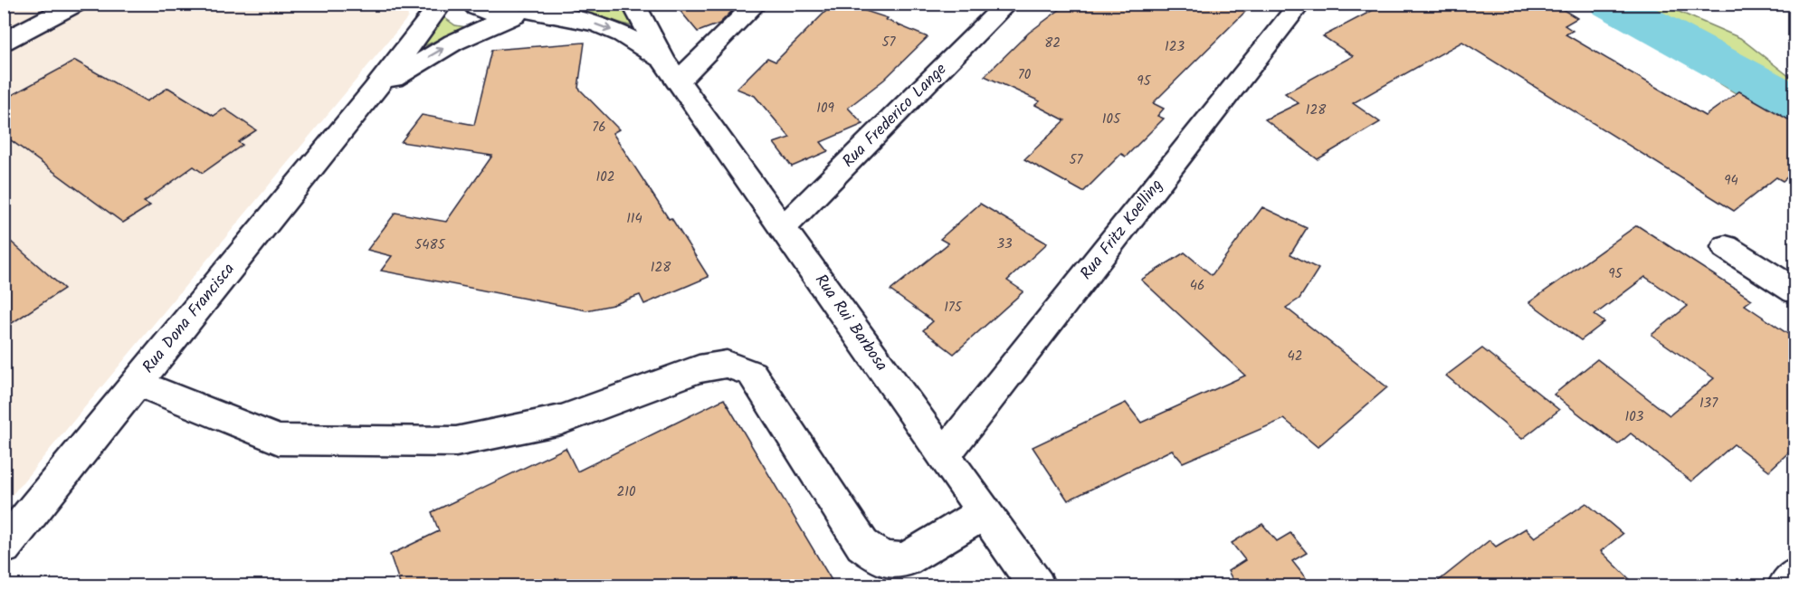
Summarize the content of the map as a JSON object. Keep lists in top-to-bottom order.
{
  "streets": {
    "main road": [
      "Rua Frederico Lange",
      "Rua Fritz Koelling",
      "Rua Dona Francisca",
      "Rua Rui Barbosa"
    ]
  },
  "crossings": [
    ["Rua Frederico Lange", "Rua Rui Barbosa"],
    ["Rua Fritz Koelling", "Rua Rui Barbosa"],
    ["Rua Dona Francisca", "Rua Rui Barbosa"]
  ],
  "house_numbers": [
    "57",
    "82",
    "123",
    "70",
    "95",
    "109",
    "128",
    "105",
    "76",
    "57",
    "102",
    "94",
    "114",
    "33",
    "5485",
    "128",
    "95",
    "46",
    "175",
    "42",
    "137",
    "103",
    "210"
  ]
}
